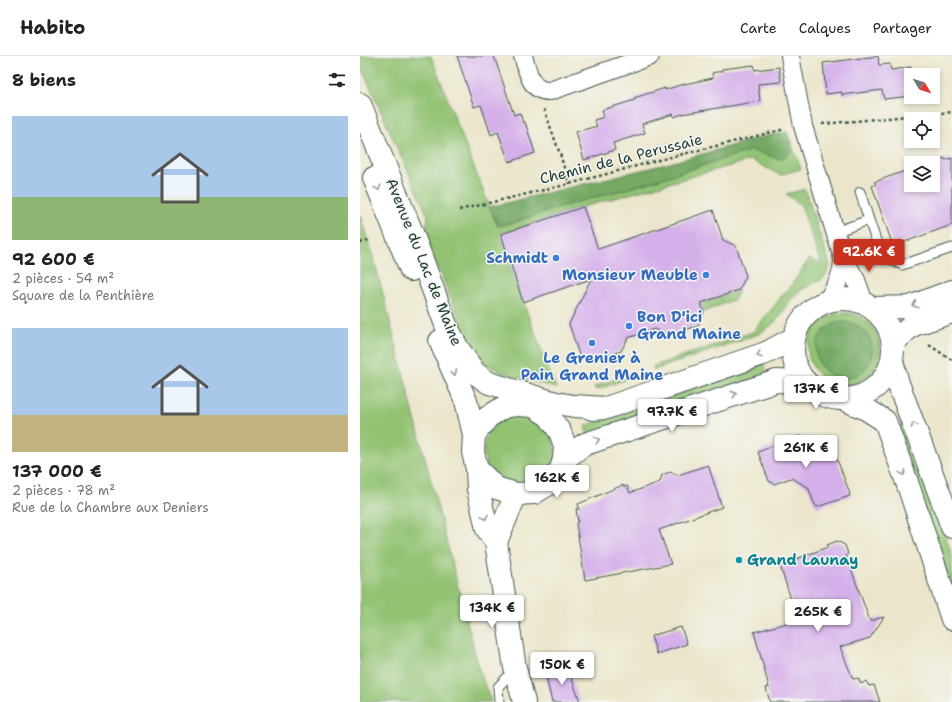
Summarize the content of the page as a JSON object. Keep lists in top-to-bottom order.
{
  "streets": {
    "street": ["Avenue du Lac de Maine"],
    "path": ["Chemin de la Perussaie"]
  },
  "places": [
    "Schmidt",
    "Monsieur Meuble",
    "Bon D'ici Grand Maine",
    "Le Grenier à Pain Grand Maine",
    "Grand Launay"
  ],
  "north": "bottom right",
  "page": {
    "header": "Habito",
    "nav": ["Carte", "Calques", "Partager"],
    "heading": "8 biens",
    "list": [
      {
        "name": "92 600 €",
        "note": "2 pièces · 54 m² · Square de la Penthière"
      },
      {
        "name": "137 000 €",
        "note": "2 pièces · 78 m² · Rue de la Chambre aux Deniers"
      }
    ],
    "price": [
      "92.6K €",
      "137K €",
      "97.7K €",
      "261K €",
      "162K €",
      "134K €",
      "265K €",
      "150K €"
    ]
  }
}
